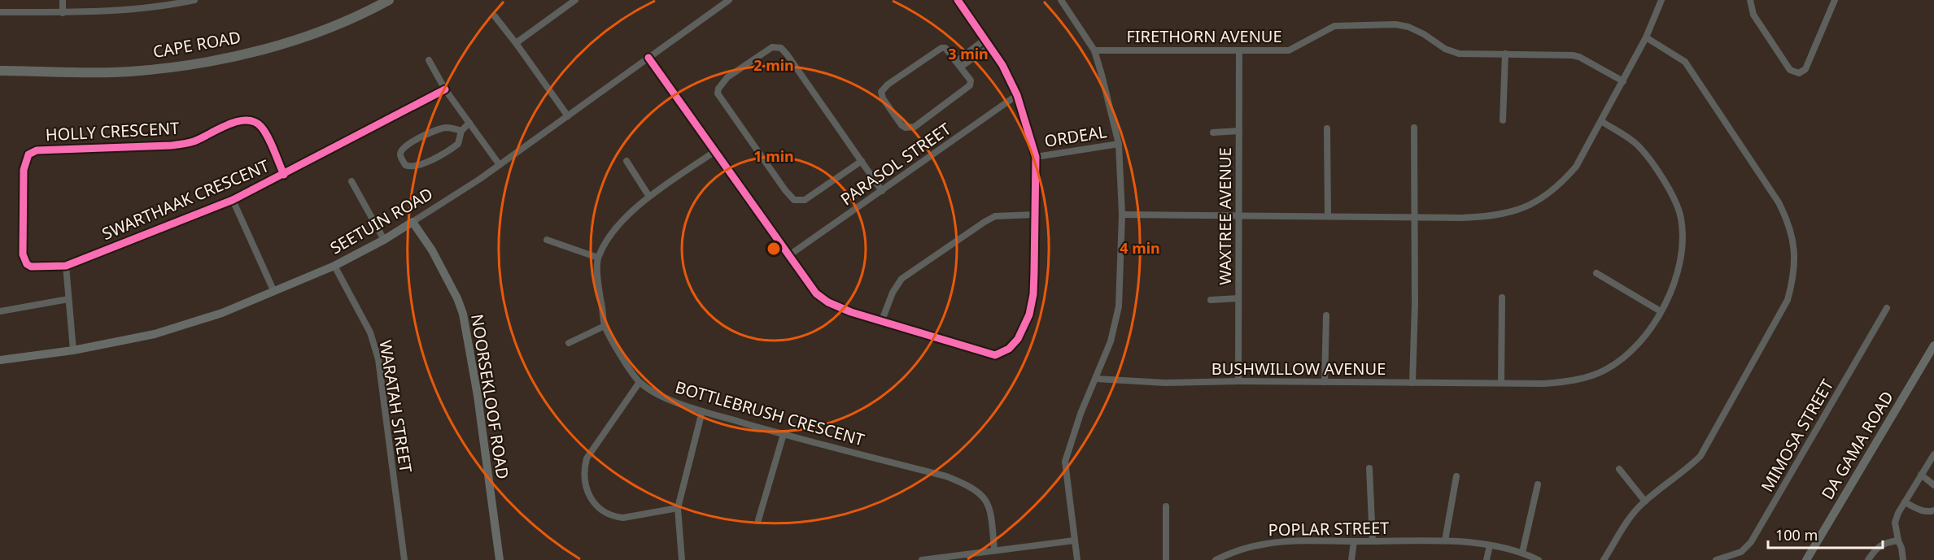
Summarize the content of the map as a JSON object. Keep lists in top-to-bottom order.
{
  "streets": {
    "main road": ["CAPE ROAD"],
    "street": [
      "FIRETHORN AVENUE",
      "HOLLY CRESCENT",
      "ORDEAL",
      "PARASOL STREET",
      "SWARTHAAK CRESCENT",
      "WAXTREE AVENUE",
      "SEETUIN ROAD",
      "BUSHWILLOW AVENUE",
      "NOORSEKLOOF ROAD",
      "WARATAH STREET",
      "BOTTLEBRUSH CRESCENT",
      "MIMOSA STREET",
      "DA GAMA ROAD",
      "POPLAR STREET"
    ]
  },
  "crossings": [
    ["FIRETHORN AVENUE", "WAXTREE AVENUE"],
    ["HOLLY CRESCENT", "SWARTHAAK CRESCENT"],
    ["WAXTREE AVENUE", "BUSHWILLOW AVENUE"],
    ["SEETUIN ROAD", "NOORSEKLOOF ROAD"],
    ["SEETUIN ROAD", "WARATAH STREET"]
  ],
  "scale_bar": "100 m",
  "rings": [
    "3 min",
    "2 min",
    "1 min",
    "4 min"
  ]
}
